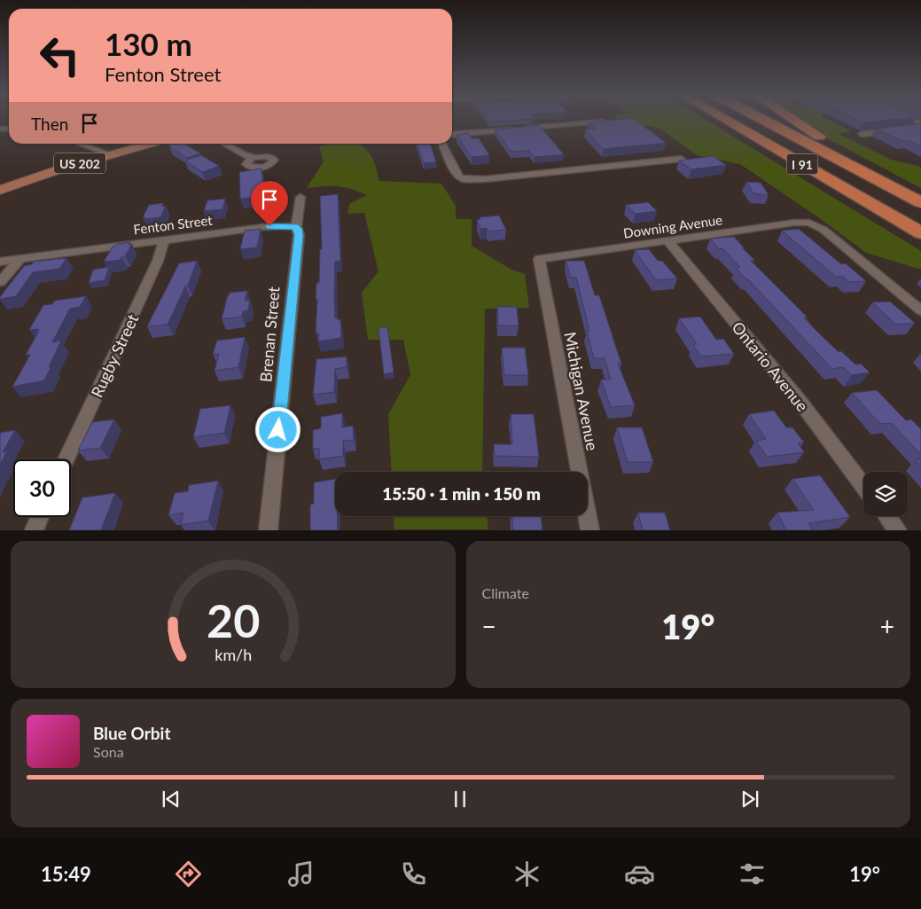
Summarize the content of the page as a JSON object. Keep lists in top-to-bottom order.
{
  "streets": {
    "highway": ["I 91"],
    "main road": ["US 202"],
    "street": [
      "Fenton Street",
      "Downing Avenue",
      "Brenan Street",
      "Rugby Street",
      "Ontario Avenue",
      "Michigan Avenue"
    ]
  },
  "crossings": [
    ["Fenton Street", "Brenan Street"],
    ["Fenton Street", "Rugby Street"],
    ["Downing Avenue", "Ontario Avenue"],
    ["Downing Avenue", "Michigan Avenue"]
  ],
  "page": {
    "turn": ["130 m", "Fenton Street"],
    "then": "Then",
    "limit": "30",
    "trip": "15:50 · 1 min · 150 m",
    "tile": "Climate",
    "heat": ["−", "19°", "+"],
    "song": ["Blue Orbit", "Sona"],
    "tabs": ["15:49", "19°"],
    "gauge": ["20", "km/h"]
  }
}
